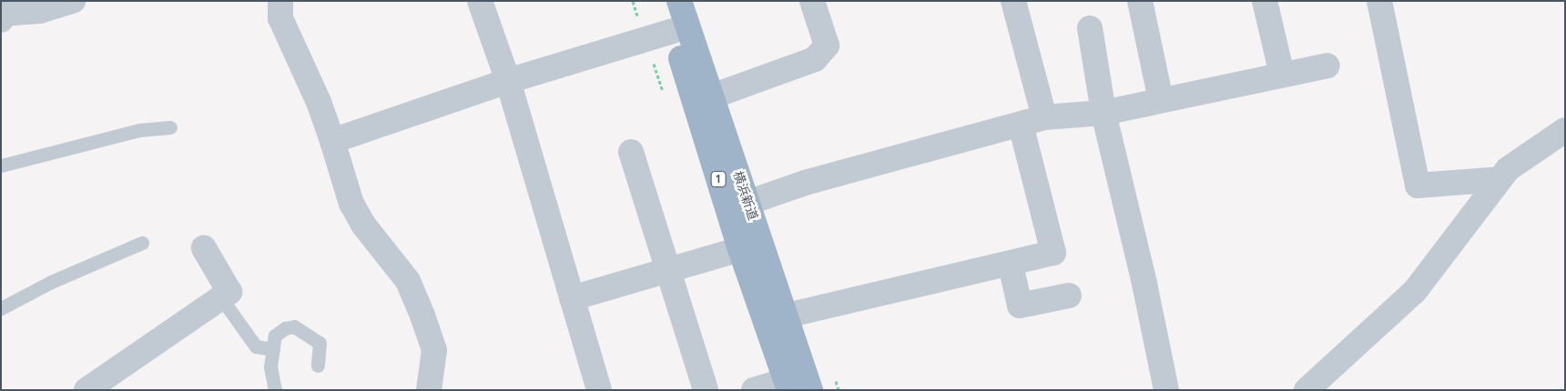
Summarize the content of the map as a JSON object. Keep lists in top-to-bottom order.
{
  "streets": {
    "highway": ["1", "横浜新道"]
  }
}
